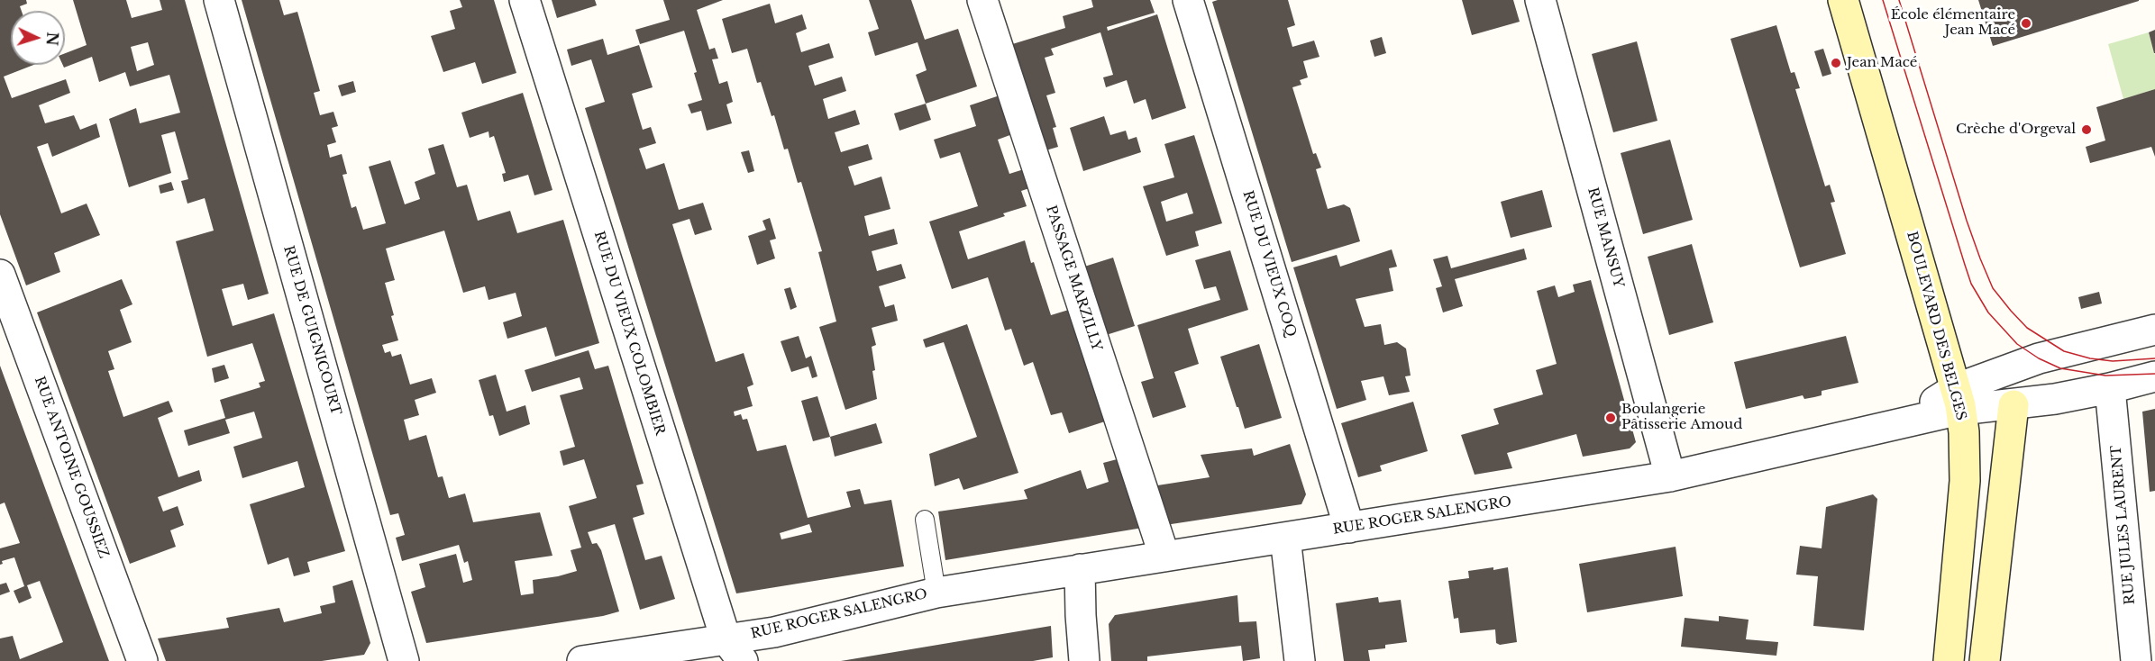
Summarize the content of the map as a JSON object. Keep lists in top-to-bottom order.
{
  "streets": {
    "main road": ["BOULEVARD DES BELGES"],
    "street": [
      "RUE MANSUY",
      "RUE DU VIEUX COQ",
      "PASSAGE MARZILLY",
      "RUE DE GUIGNICOURT",
      "RUE DU VIEUX COLOMBIER",
      "RUE ANTOINE GOUSSIEZ",
      "RUE ROGER SALENGRO",
      "RUE JULES LAURENT"
    ]
  },
  "crossings": [
    ["RUE MANSUY", "RUE ROGER SALENGRO"],
    ["RUE DU VIEUX COQ", "RUE ROGER SALENGRO"],
    ["PASSAGE MARZILLY", "RUE ROGER SALENGRO"],
    ["BOULEVARD DES BELGES", "RUE ROGER SALENGRO"],
    ["RUE DU VIEUX COLOMBIER", "RUE ROGER SALENGRO"]
  ],
  "places": [
    "École élémentaire Jean Macé",
    "Jean Macé",
    "Crèche d'Orgeval",
    "Boulangerie Pâtisserie Amoud"
  ],
  "north": "right"
}
